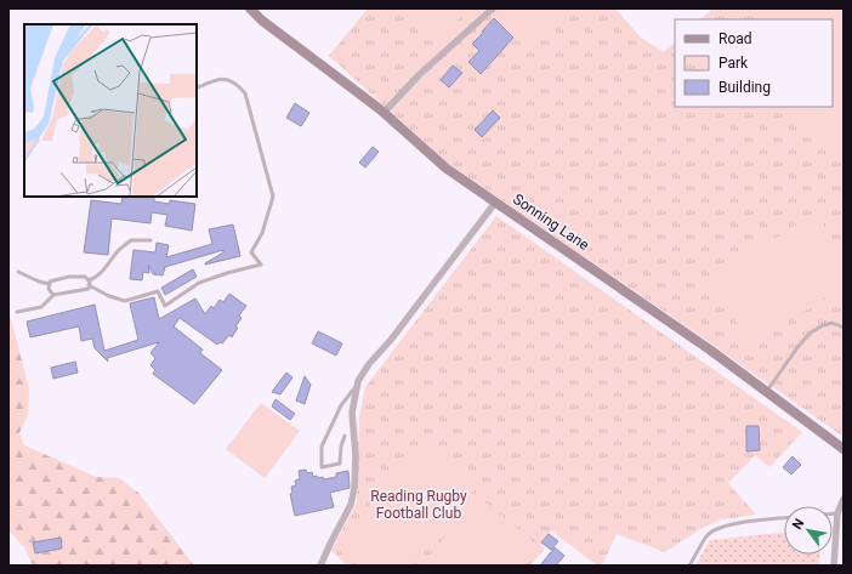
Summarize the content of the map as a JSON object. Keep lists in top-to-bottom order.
{
  "streets": {
    "main road": ["Sonning Lane"]
  },
  "parks": ["Reading Rugby Football Club"],
  "legend": ["Road", "Park", "Building"],
  "north": "top left"
}
